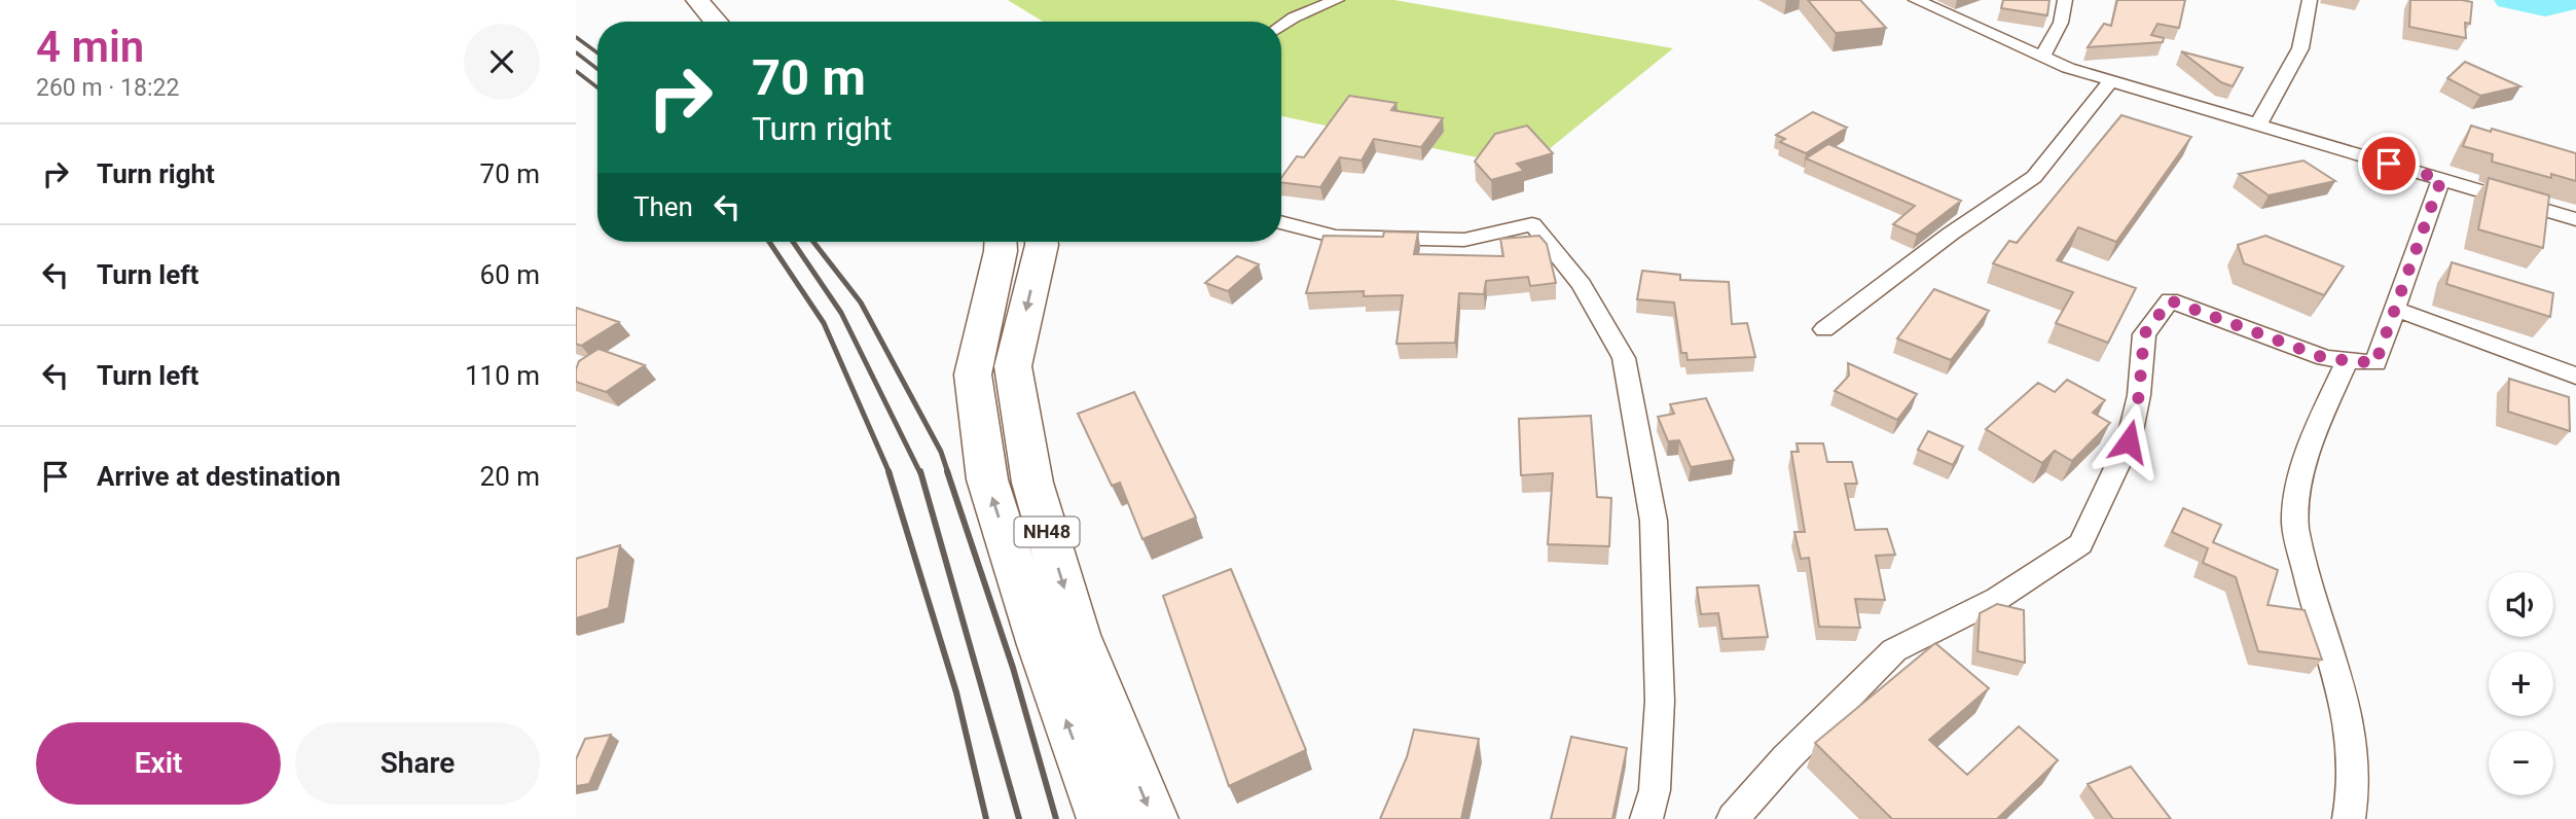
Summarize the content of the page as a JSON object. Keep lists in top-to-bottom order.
{
  "streets": {
    "highway": ["NH48"]
  },
  "page": {
    "heading": ["4 min", "260 m · 18:22"],
    "turn": ["70 m", "Turn right"],
    "list": [
      {
        "name": "Turn right",
        "value": "70 m"
      },
      {
        "name": "Turn left",
        "value": "60 m"
      },
      {
        "name": "Turn left",
        "value": "110 m"
      },
      {
        "name": "Arrive at destination",
        "value": "20 m"
      }
    ],
    "then": "Then",
    "map_buttons": ["+", "−"],
    "buttons": ["Exit", "Share"]
  }
}
